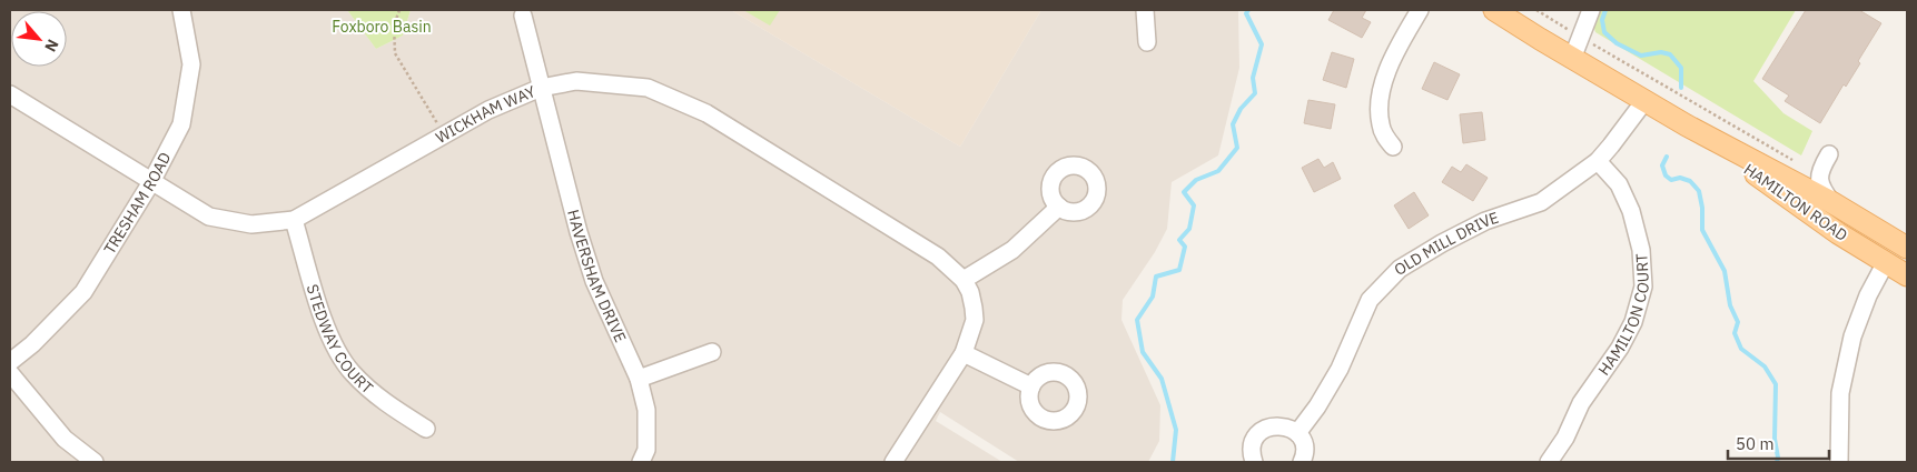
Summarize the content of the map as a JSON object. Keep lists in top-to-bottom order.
{
  "streets": {
    "main road": ["HAMILTON ROAD"],
    "street": [
      "WICKHAM WAY",
      "TRESHAM ROAD",
      "OLD MILL DRIVE",
      "HAVERSHAM DRIVE",
      "HAMILTON COURT",
      "STEDWAY COURT"
    ]
  },
  "crossings": [
    ["WICKHAM WAY", "TRESHAM ROAD"],
    ["WICKHAM WAY", "HAVERSHAM DRIVE"],
    ["WICKHAM WAY", "STEDWAY COURT"],
    ["HAMILTON ROAD", "OLD MILL DRIVE"],
    ["OLD MILL DRIVE", "HAMILTON COURT"]
  ],
  "parks": ["Foxboro Basin"],
  "scale_bar": "50 m",
  "north": "bottom right"
}
